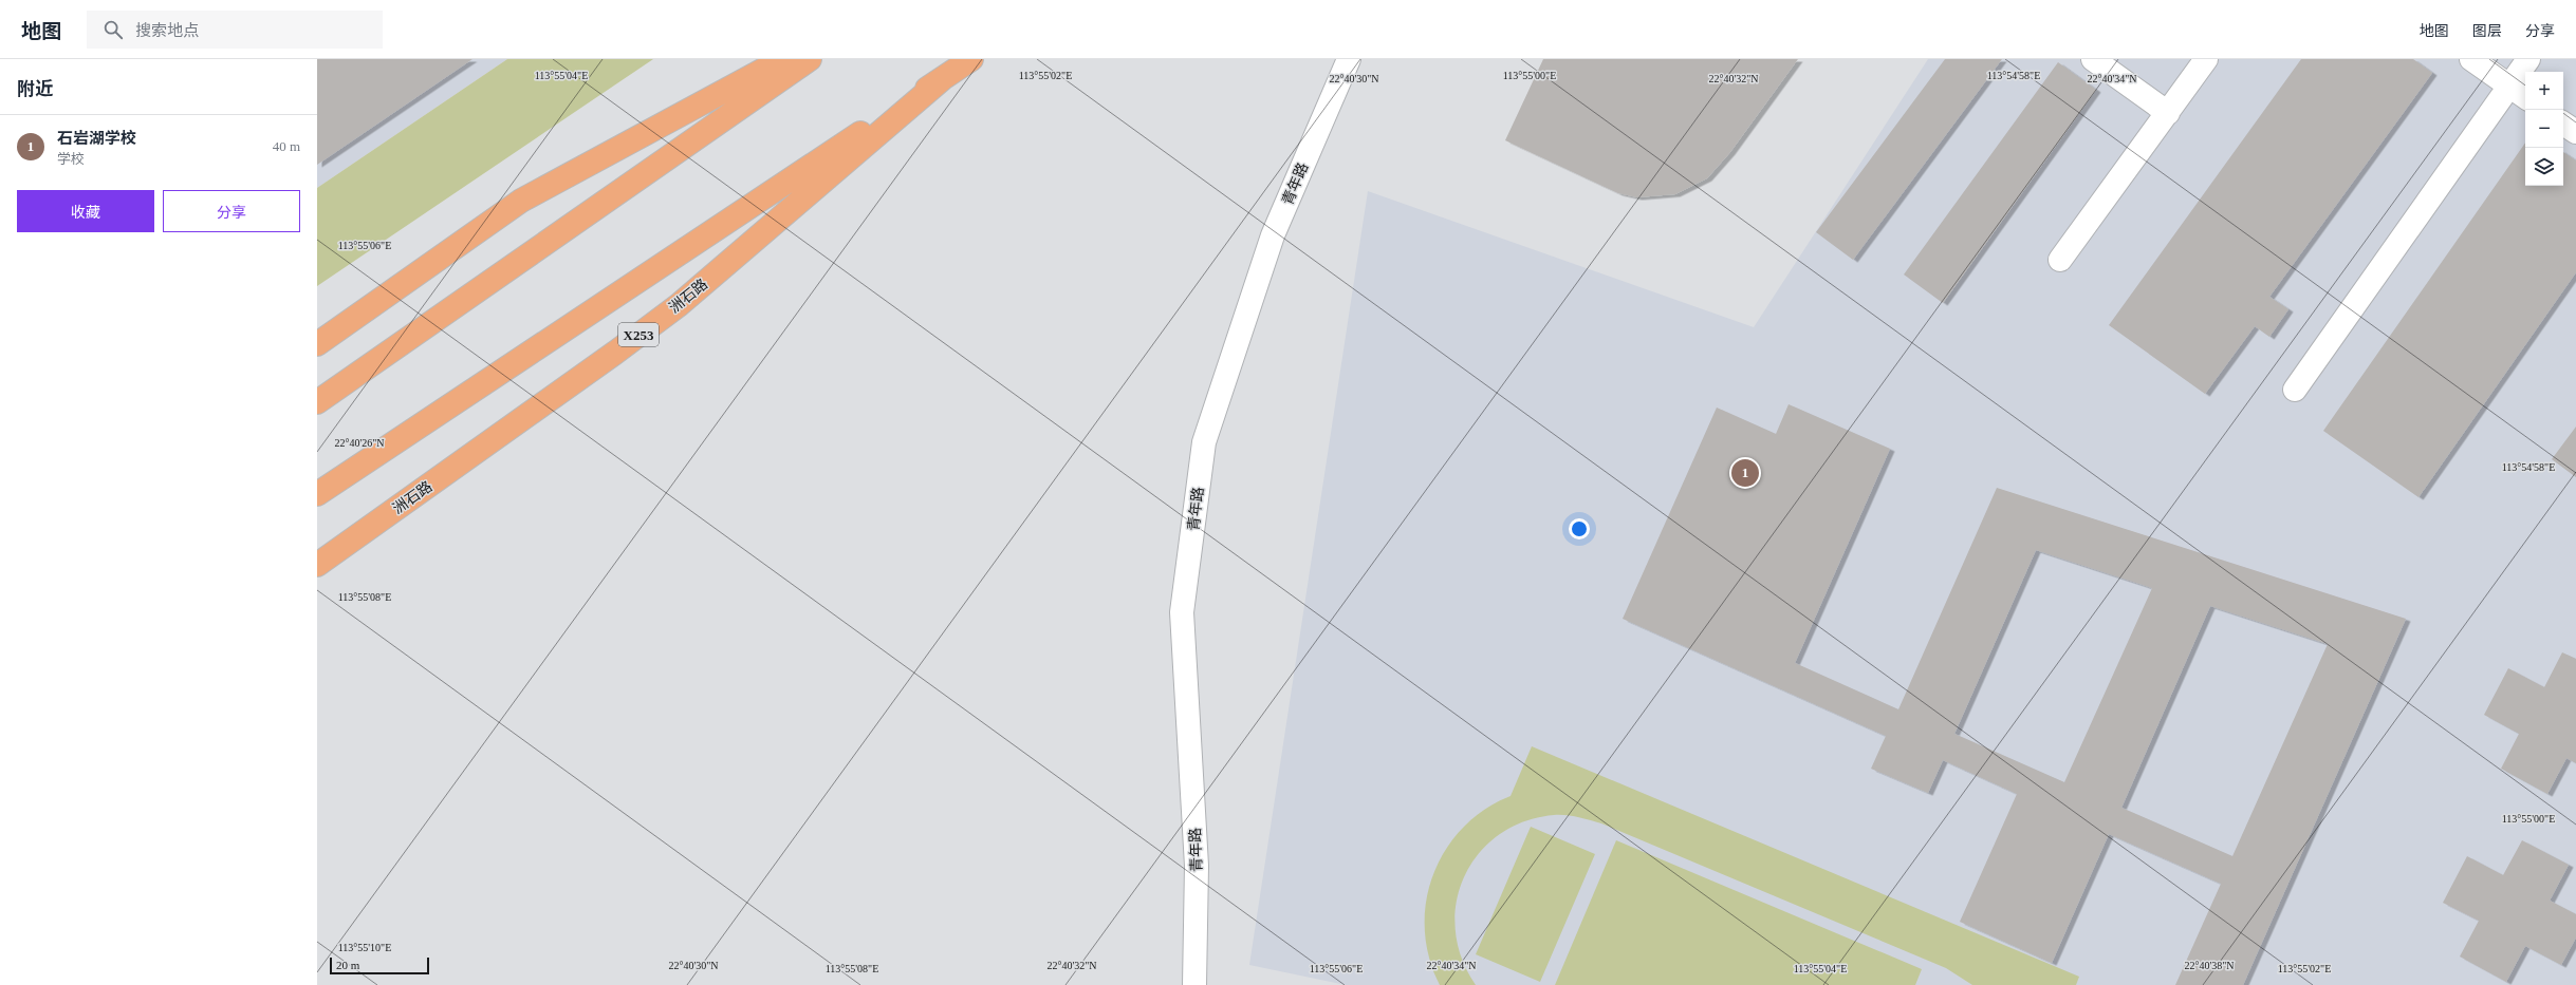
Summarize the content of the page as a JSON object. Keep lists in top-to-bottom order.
{
  "streets": {
    "main road": ["洲石路", "X253"],
    "street": ["青年路"]
  },
  "scale_bar": "20 m",
  "page": {
    "header": "地图",
    "search": "搜索地点",
    "nav": ["地图", "图层", "分享"],
    "heading": "附近",
    "map_buttons": ["+", "−"],
    "list": [
      {
        "mark": "1",
        "name": "石岩湖学校",
        "note": "学校",
        "value": "40 m"
      }
    ],
    "buttons": ["收藏", "分享"],
    "pins": "1",
    "scale": "20 m"
  },
  "coordinates": [
    "113°55'04\"E",
    "113°55'02\"E",
    "113°55'00\"E",
    "113°54'58\"E",
    "22°40'30\"N",
    "22°40'32\"N",
    "22°40'34\"N",
    "113°55'06\"E",
    "22°40'26\"N",
    "113°55'08\"E",
    "113°55'10\"E",
    "22°40'38\"N"
  ]
}
